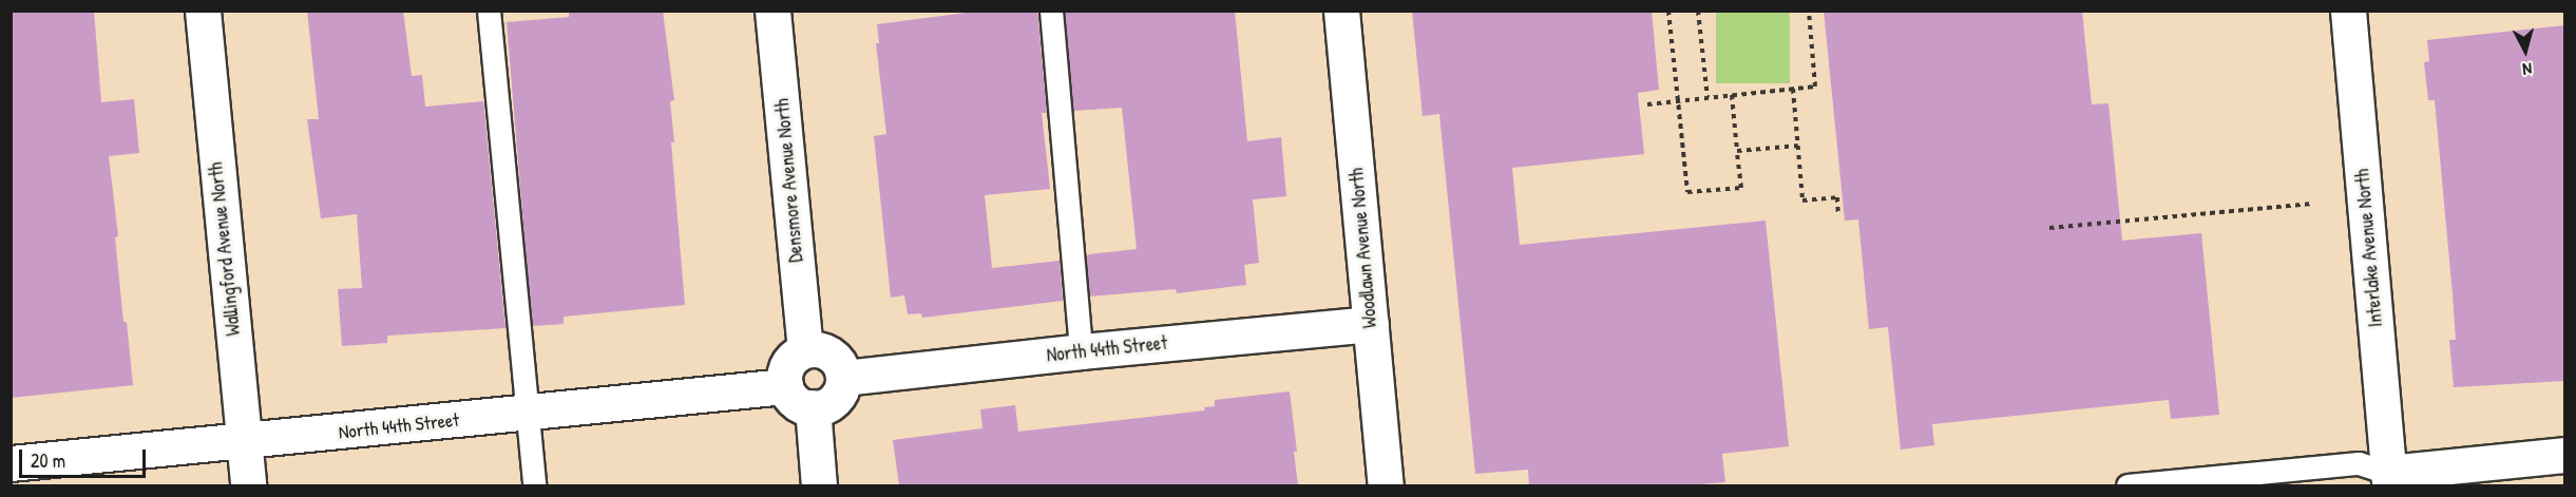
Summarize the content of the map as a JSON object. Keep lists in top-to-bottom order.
{
  "streets": {
    "street": [
      "Densmore Avenue North",
      "Woodlawn Avenue North",
      "Interlake Avenue North",
      "Wallingford Avenue North",
      "North 44th Street"
    ]
  },
  "crossings": [
    ["Densmore Avenue North", "North 44th Street"],
    ["Woodlawn Avenue North", "North 44th Street"],
    ["Wallingford Avenue North", "North 44th Street"]
  ],
  "scale_bar": "20 m",
  "north": "bottom"
}
